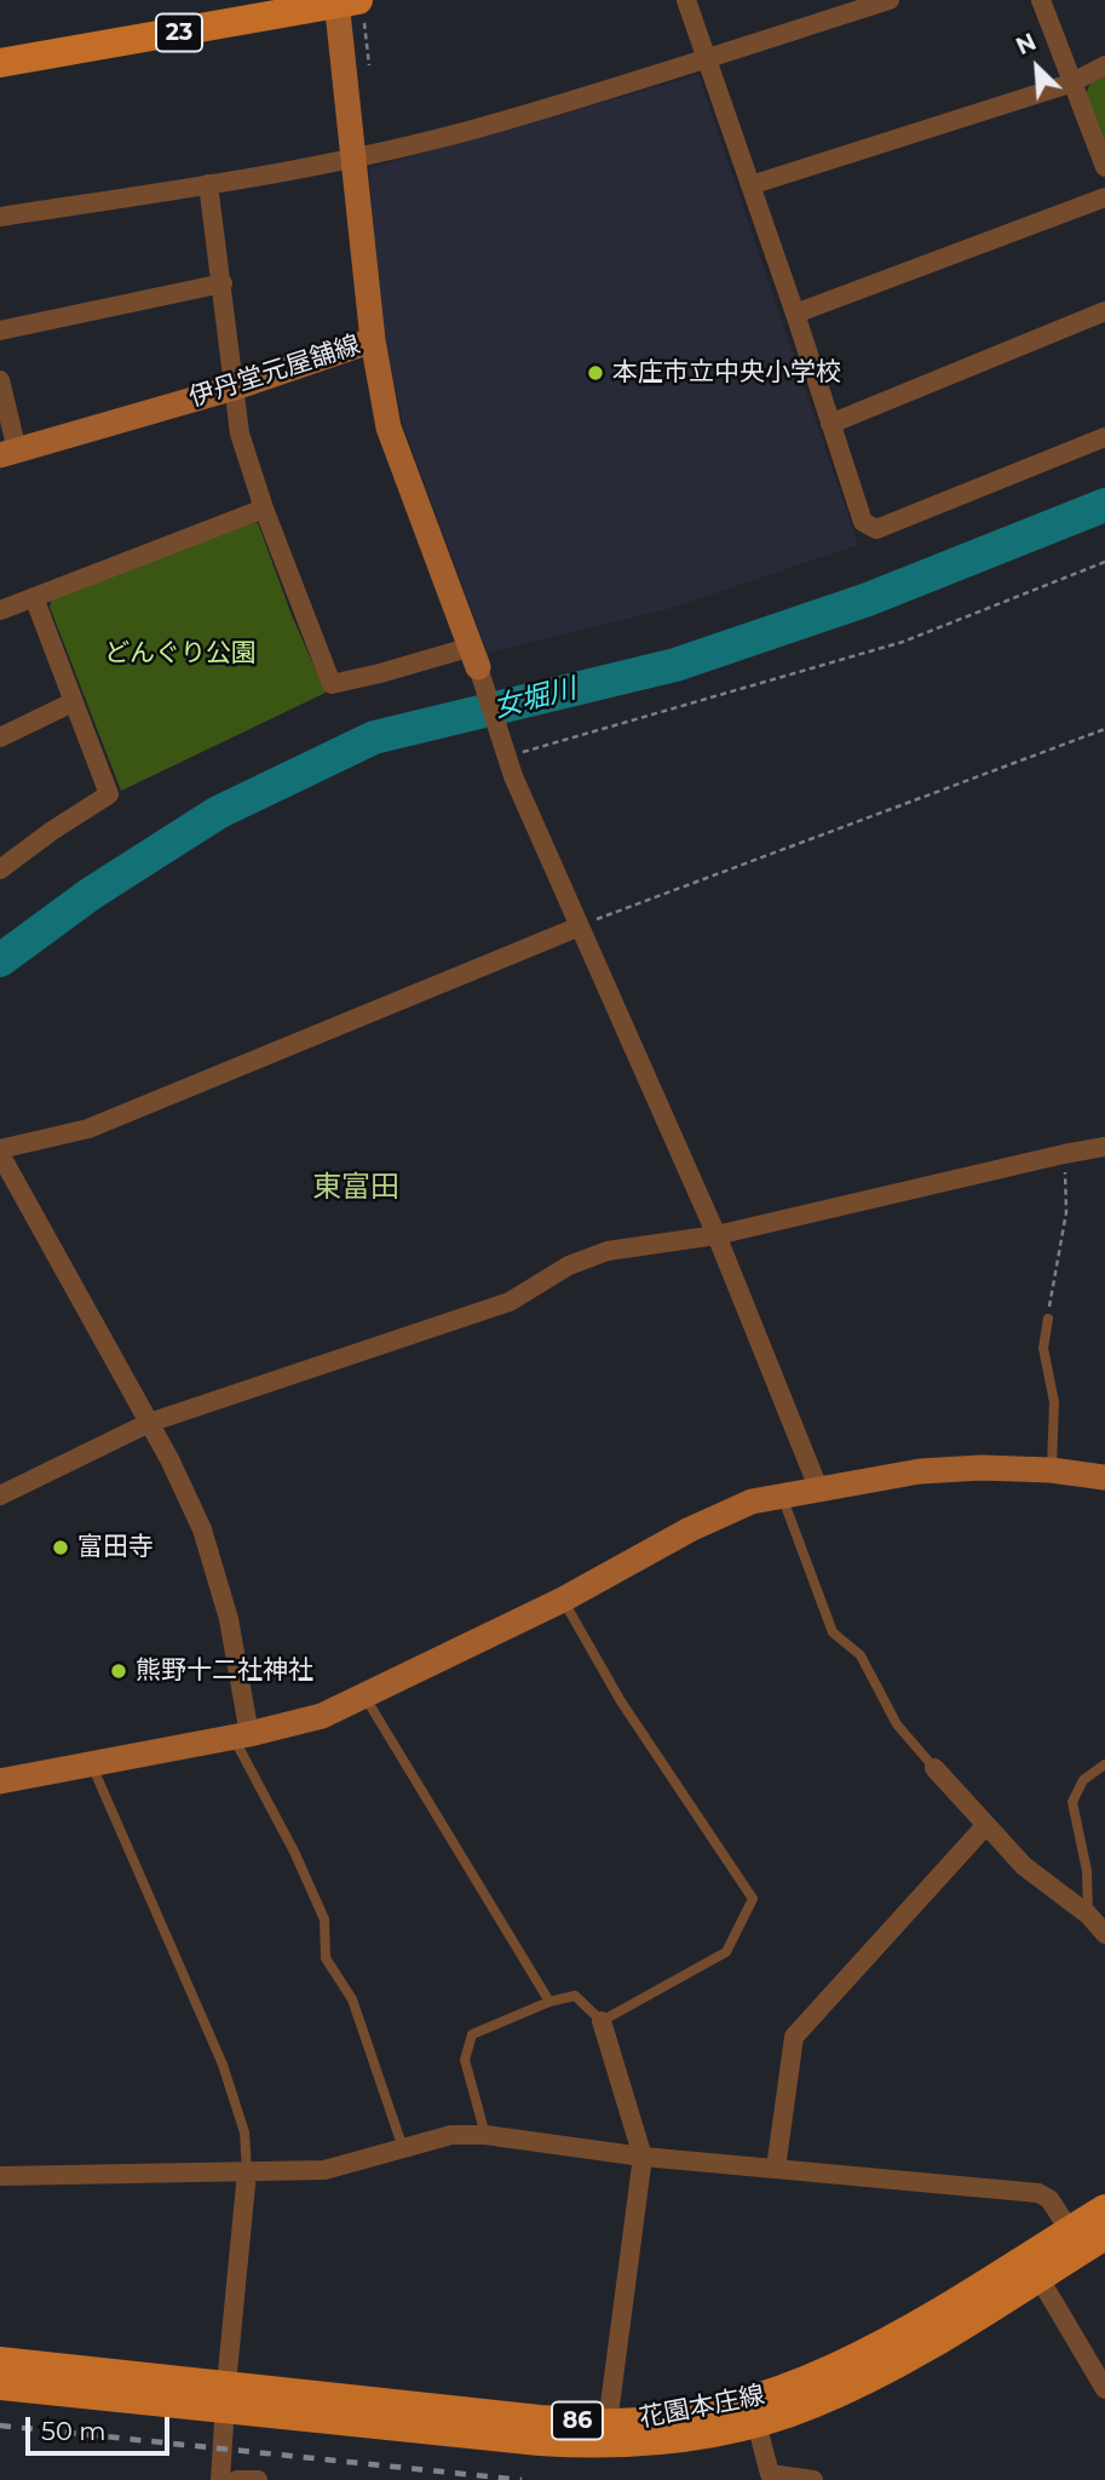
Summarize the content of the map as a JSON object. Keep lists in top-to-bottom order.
{
  "streets": {
    "main road": ["23", "花園本庄線", "86"],
    "street": ["伊丹堂元屋舗線"]
  },
  "crossings": [
    ["23", "伊丹堂元屋舗線"]
  ],
  "districts": ["東富田"],
  "water": ["女堀川"],
  "parks": ["どんぐり公園"],
  "places": ["本庄市立中央小学校", "富田寺", "熊野十二社神社"],
  "scale_bar": "50 m",
  "north": "top left"
}
